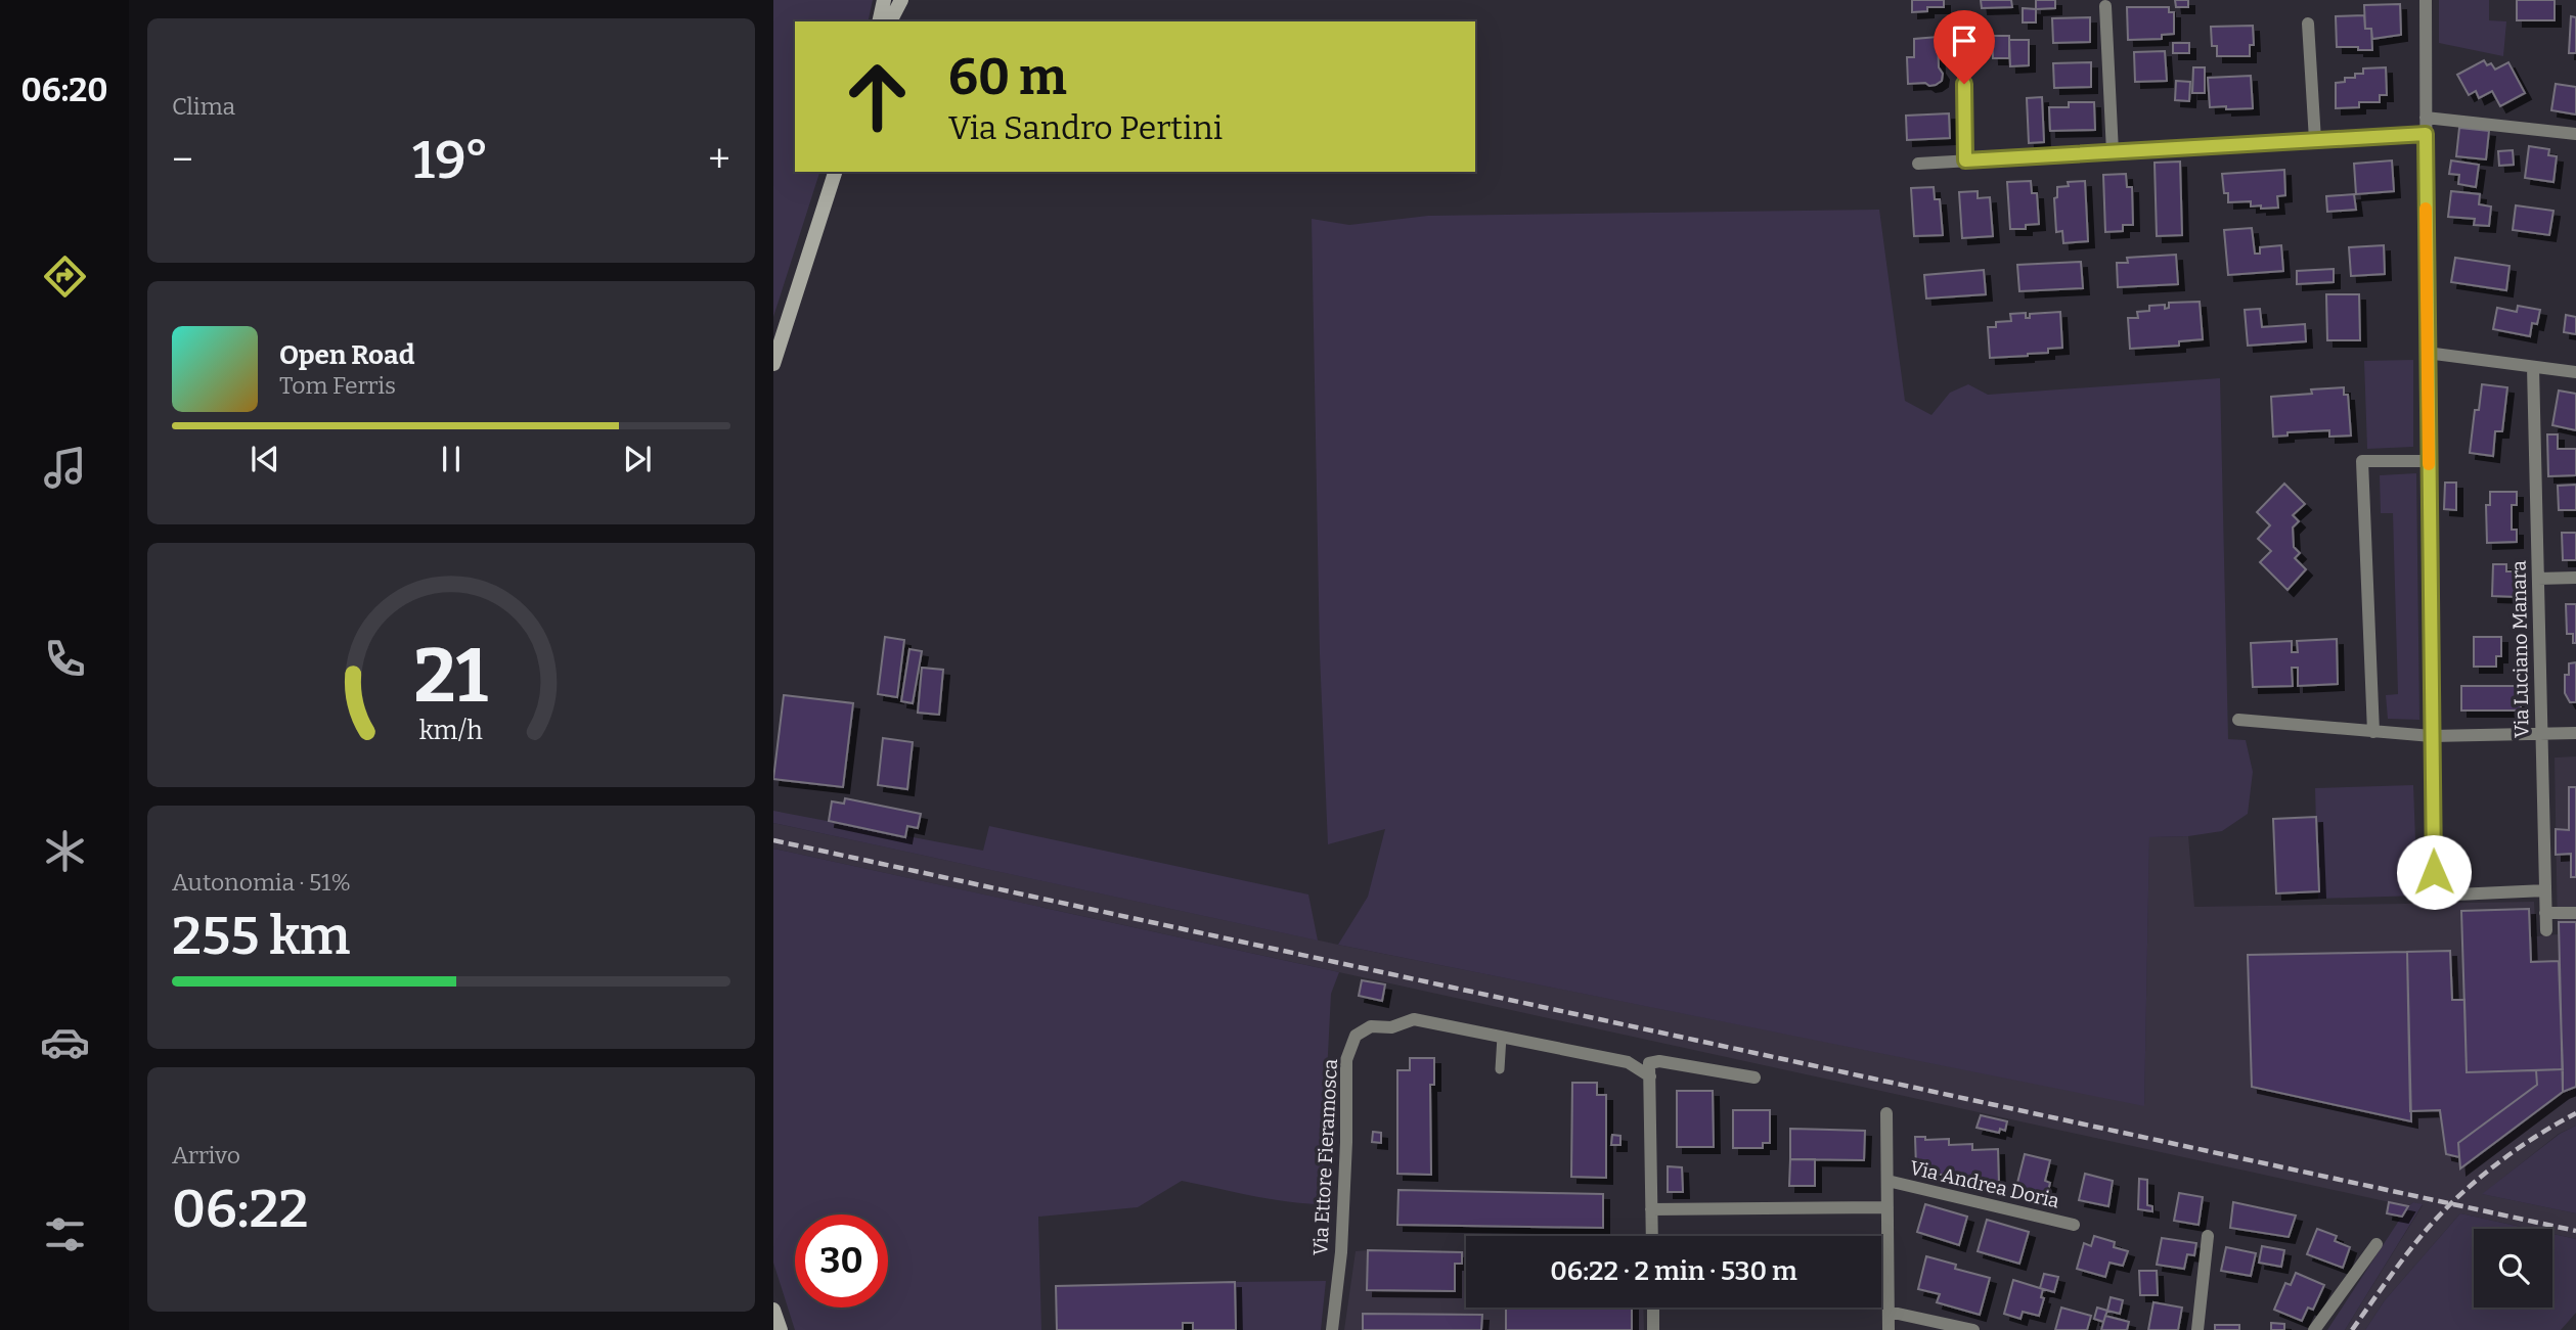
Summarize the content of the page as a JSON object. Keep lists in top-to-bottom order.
{
  "streets": {
    "street": ["Via Luciano Manara", "Via Ettore Fieramosca", "Via Andrea Doria"]
  },
  "page": {
    "tabs": "06:20",
    "tile": [
      "Clima",
      ["Autonomia · 51%", "255 km"],
      ["Arrivo", "06:22"]
    ],
    "turn": ["60 m", "Via Sandro Pertini"],
    "heat": ["−", "19°", "+"],
    "song": ["Open Road", "Tom Ferris"],
    "limit": "30",
    "trip": "06:22 · 2 min · 530 m",
    "gauge": ["21", "km/h"]
  }
}
